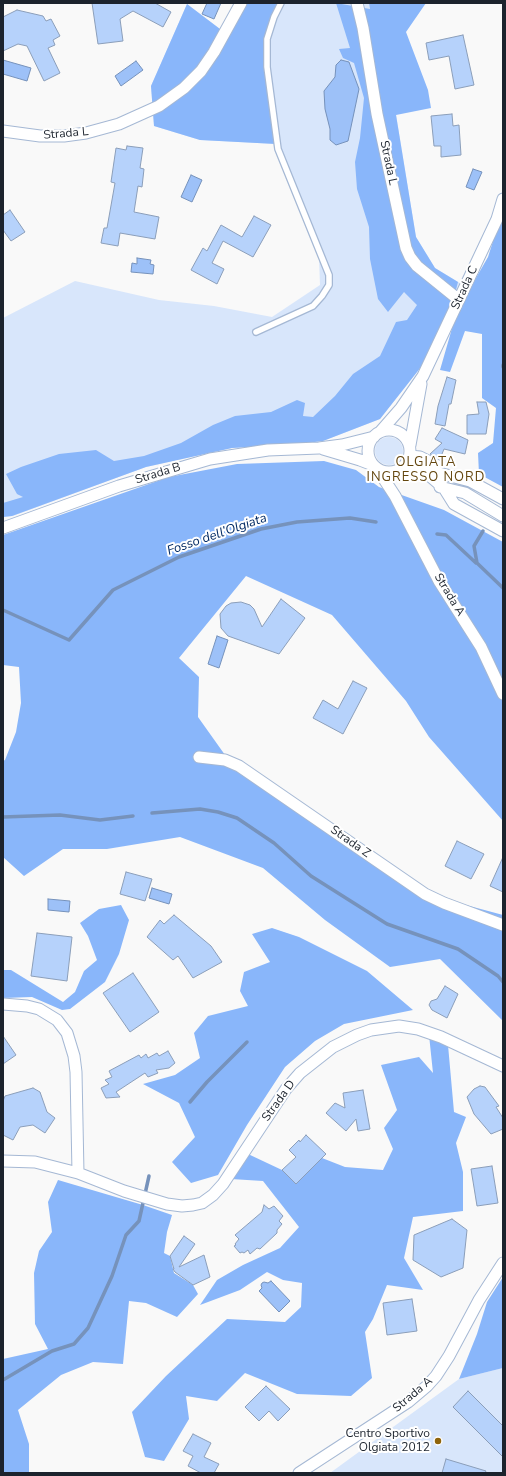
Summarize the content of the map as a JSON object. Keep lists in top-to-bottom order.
{
  "streets": {
    "street": [
      "Strada L",
      "Strada C",
      "Strada B",
      "Strada A",
      "Strada Z",
      "Strada D"
    ]
  },
  "crossings": [
    ["Strada L", "Strada C"],
    ["Strada C", "Strada B"],
    ["Strada C", "Strada A"],
    ["Strada B", "Strada A"]
  ],
  "districts": ["OLGIATA INGRESSO NORD"],
  "water": ["Fosso dell’Olgiata"],
  "places": ["Centro Sportivo Olgiata 2012"]
}
